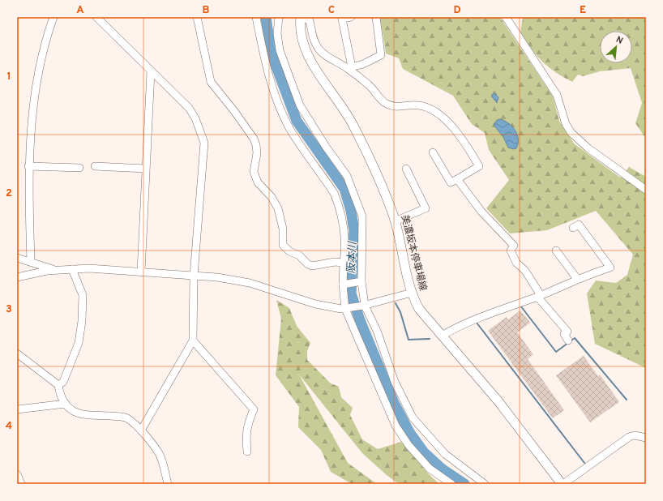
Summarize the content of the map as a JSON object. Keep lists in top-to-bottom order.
{
  "streets": {
    "main road": ["美濃坂本停車場線"]
  },
  "water": ["阪本川"],
  "north": "top right",
  "grid": {
    "columns": [
      "A",
      "B",
      "C",
      "D",
      "E"
    ],
    "rows": [
      "1",
      "2",
      "3",
      "4"
    ]
  }
}
